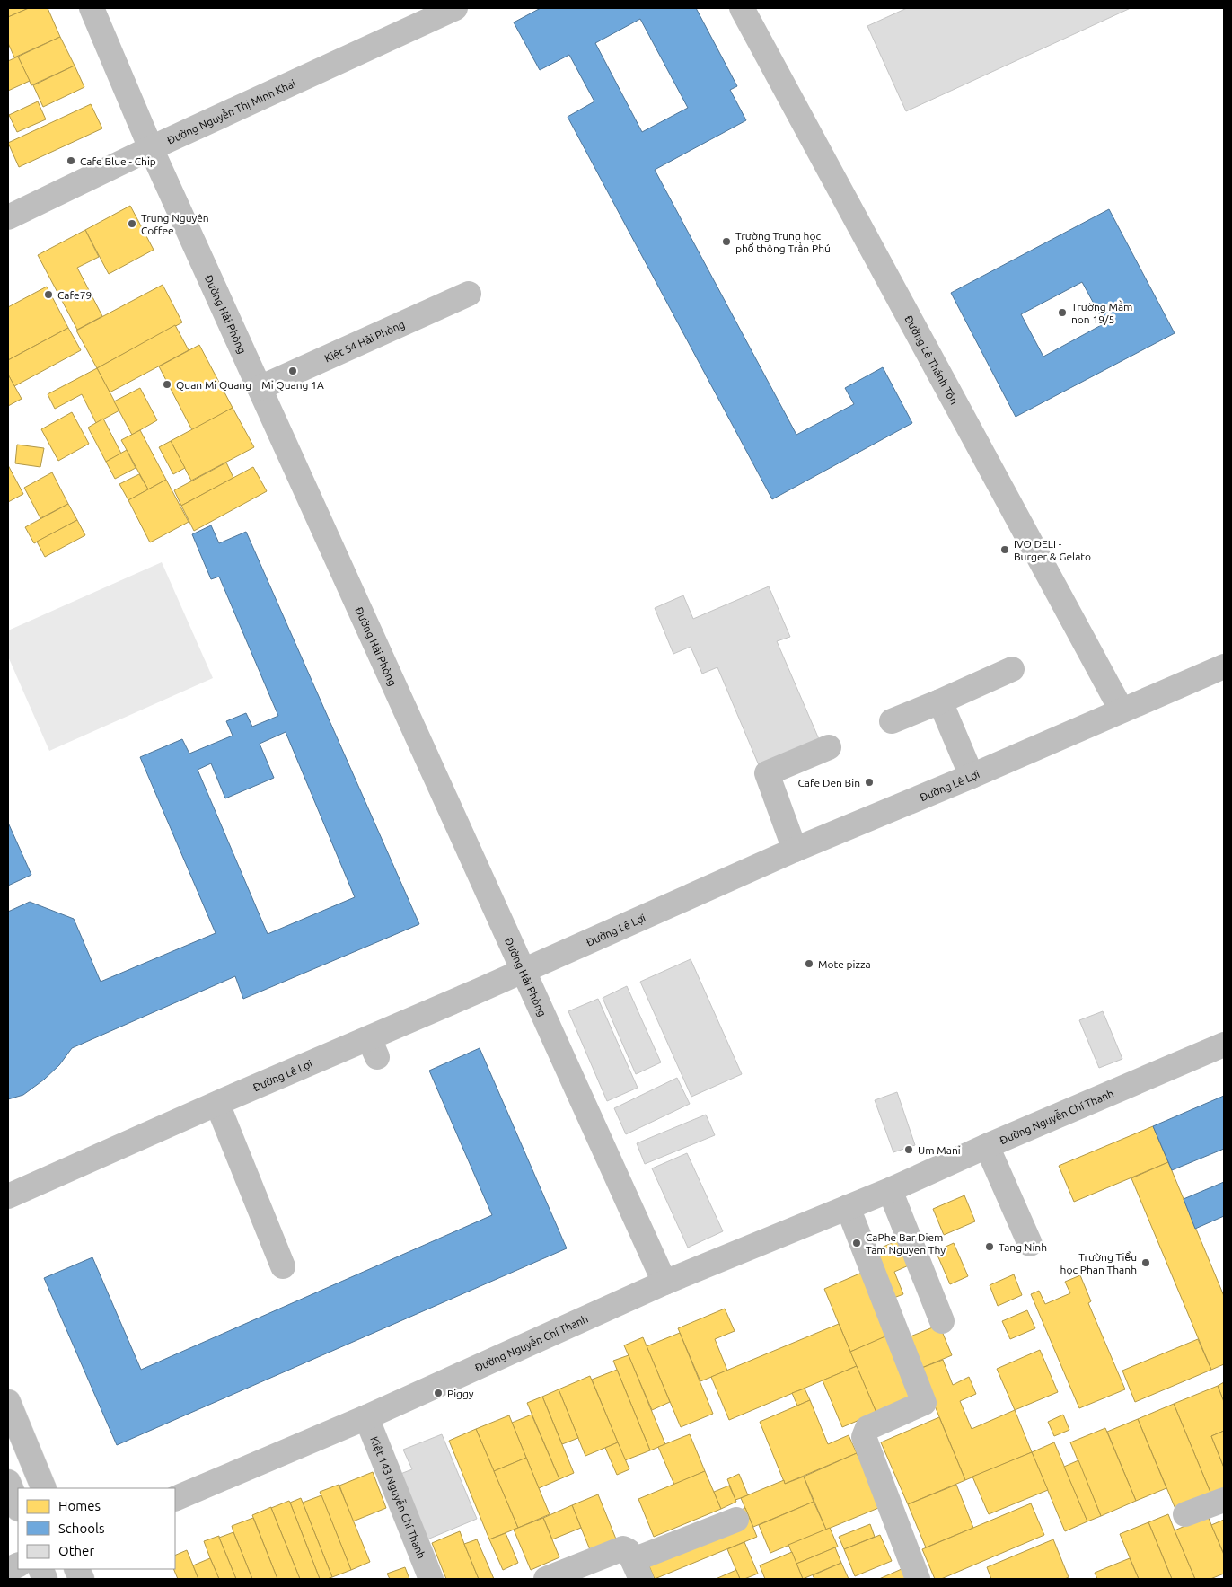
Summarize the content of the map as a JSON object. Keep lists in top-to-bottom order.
{
  "streets": {
    "street": [
      "Đường Nguyễn Thị Minh Khai",
      "Đường Hải Phòng",
      "Kiệt 54 Hải Phòng",
      "Đường Lê Thánh Tôn",
      "Đường Lê Lợi",
      "Đường Nguyễn Chí Thanh",
      "Kiệt 143 Nguyễn Chí Thanh"
    ]
  },
  "crossings": [
    ["Đường Nguyễn Thị Minh Khai", "Đường Hải Phòng"],
    ["Đường Hải Phòng", "Kiệt 54 Hải Phòng"],
    ["Đường Hải Phòng", "Đường Lê Lợi"],
    ["Đường Hải Phòng", "Đường Nguyễn Chí Thanh"],
    ["Đường Lê Thánh Tôn", "Đường Lê Lợi"],
    ["Đường Nguyễn Chí Thanh", "Kiệt 143 Nguyễn Chí Thanh"]
  ],
  "places": [
    "Cafe Blue - Chip",
    "Trung Nguyên Coffee",
    "Trường Trung học phổ thông Trần Phú",
    "Cafe79",
    "Trường Mầm non 19/5",
    "Mi Quang 1A",
    "Quan Mi Quang",
    "IVO DELI - Burger & Gelato",
    "Cafe Den Bin",
    "Mote pizza",
    "Um Mani",
    "CaPhe Bar Diem Tam Nguyen Thy",
    "Tang Ninh",
    "Trường Tiểu học Phan Thanh",
    "Piggy"
  ],
  "legend": ["Homes", "Schools", "Other"]
}
